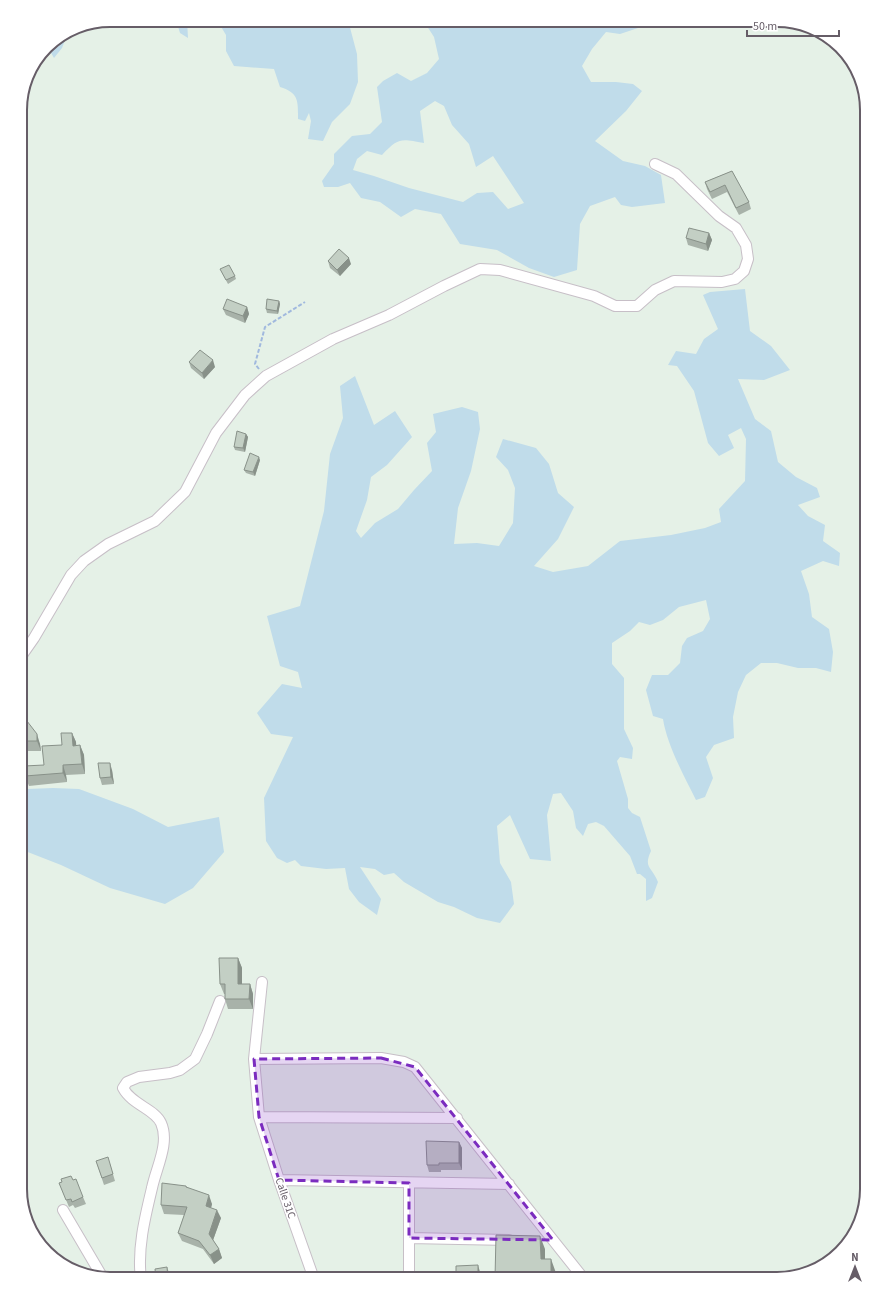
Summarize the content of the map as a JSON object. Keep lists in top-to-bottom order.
{
  "streets": {
    "street": ["Calle 31C"]
  },
  "scale_bar": "50 m",
  "north": "top"
}
